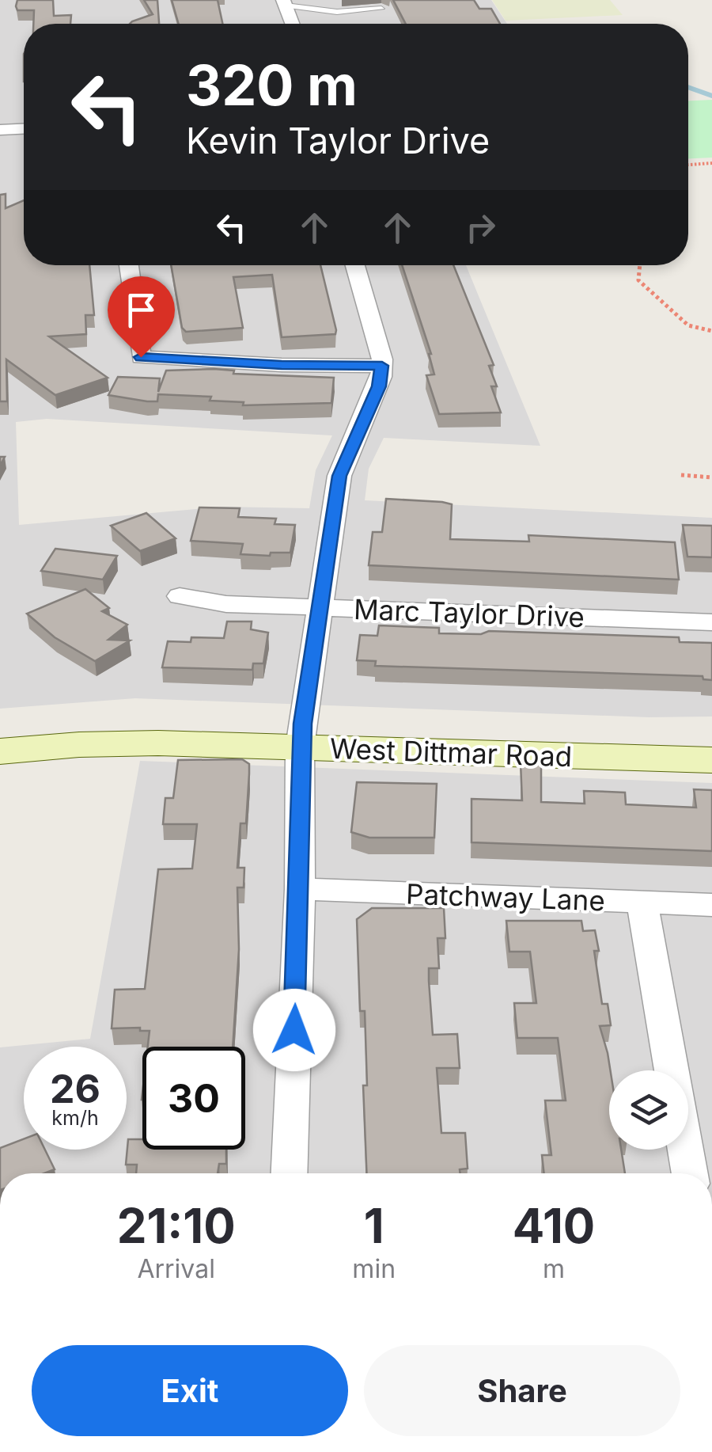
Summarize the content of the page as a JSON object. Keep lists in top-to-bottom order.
{
  "streets": {
    "street": ["Marc Taylor Drive", "West Dittmar Road", "Patchway Lane"]
  },
  "page": {
    "turn": ["320 m", "Kevin Taylor Drive"],
    "speed": "26 km/h",
    "limit": "30",
    "eta": [
      "21:10",
      "Arrival",
      "1",
      "min",
      "410",
      "m"
    ],
    "buttons": ["Exit", "Share"]
  }
}
